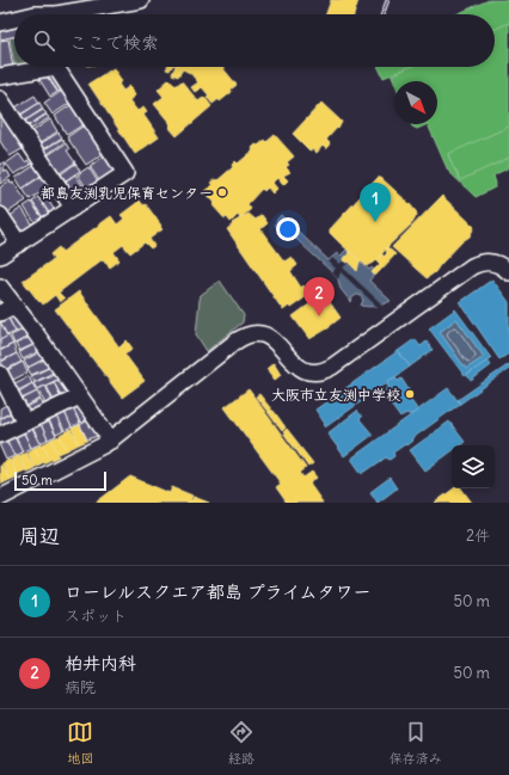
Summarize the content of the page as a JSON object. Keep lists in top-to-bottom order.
{
  "places": ["都島友渕乳児保育センター", "大阪市立友渕中学校"],
  "scale_bar": "50 m",
  "north": "bottom right",
  "page": {
    "search": "ここで検索",
    "pins": ["1", "2"],
    "scale": "50 m",
    "heading": ["周辺", "2件"],
    "list": [
      {
        "mark": "1",
        "name": "ローレルスクエア都島 プライムタワー",
        "note": "スポット",
        "value": "50 m"
      },
      {
        "mark": "2",
        "name": "柏井内科",
        "note": "病院",
        "value": "50 m"
      }
    ],
    "nav": ["地図", "経路", "保存済み"]
  }
}
